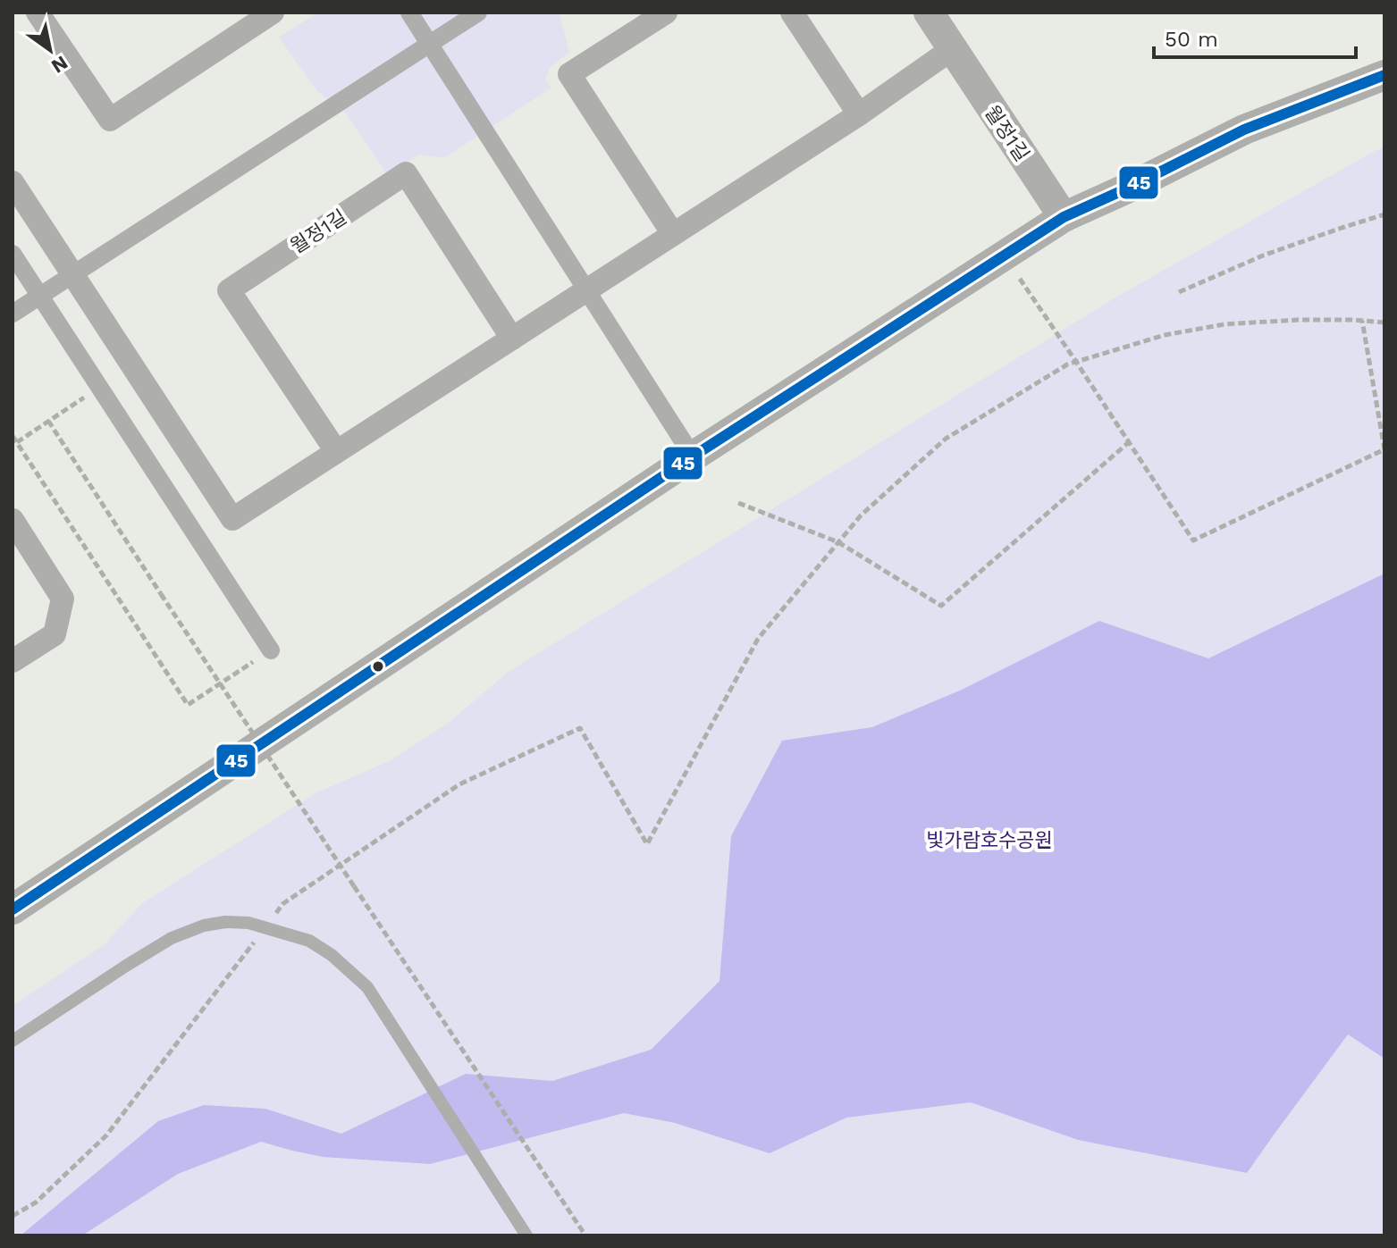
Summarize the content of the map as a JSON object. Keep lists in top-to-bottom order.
{
  "streets": {
    "street": ["월정1길"]
  },
  "parks": ["빛가람호수공원"],
  "lines": ["transit line 45"],
  "scale_bar": "50 m",
  "north": "bottom right"
}
